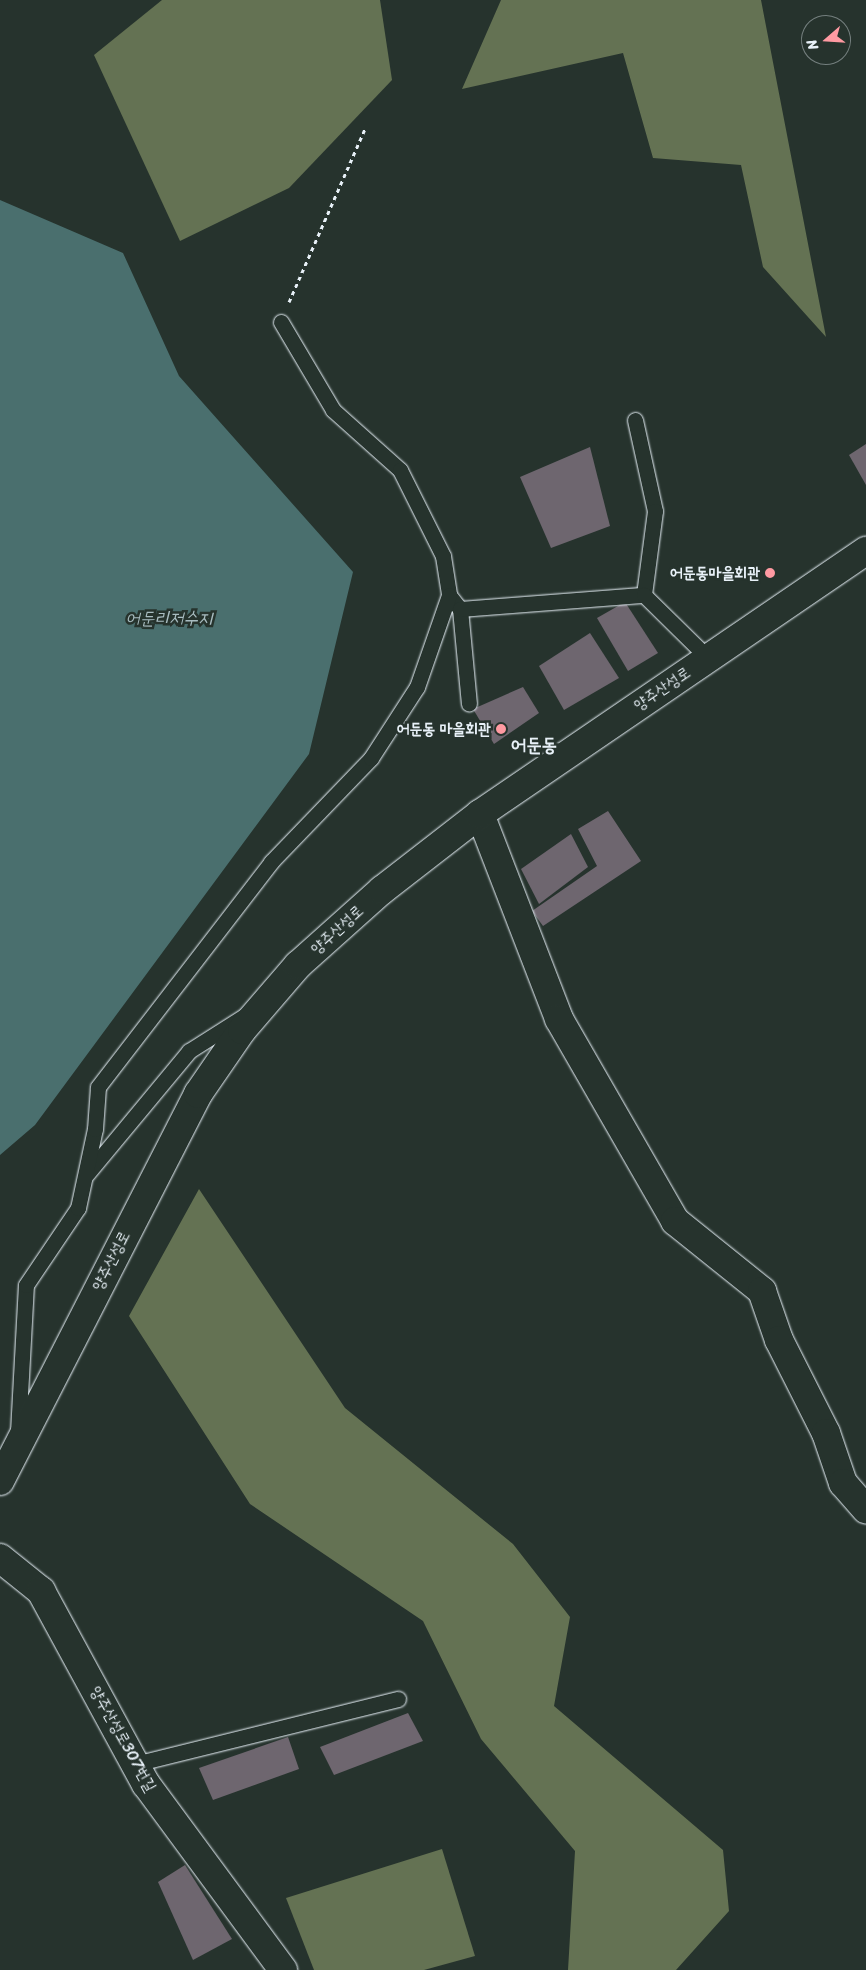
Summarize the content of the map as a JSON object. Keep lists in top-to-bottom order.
{
  "streets": {
    "street": ["양주산성로", "양주산성로307번길"]
  },
  "districts": ["어둔동"],
  "water": ["어둔리저수지"],
  "places": ["어둔동마을회관", "어둔동 마을회관"],
  "north": "left"
}
